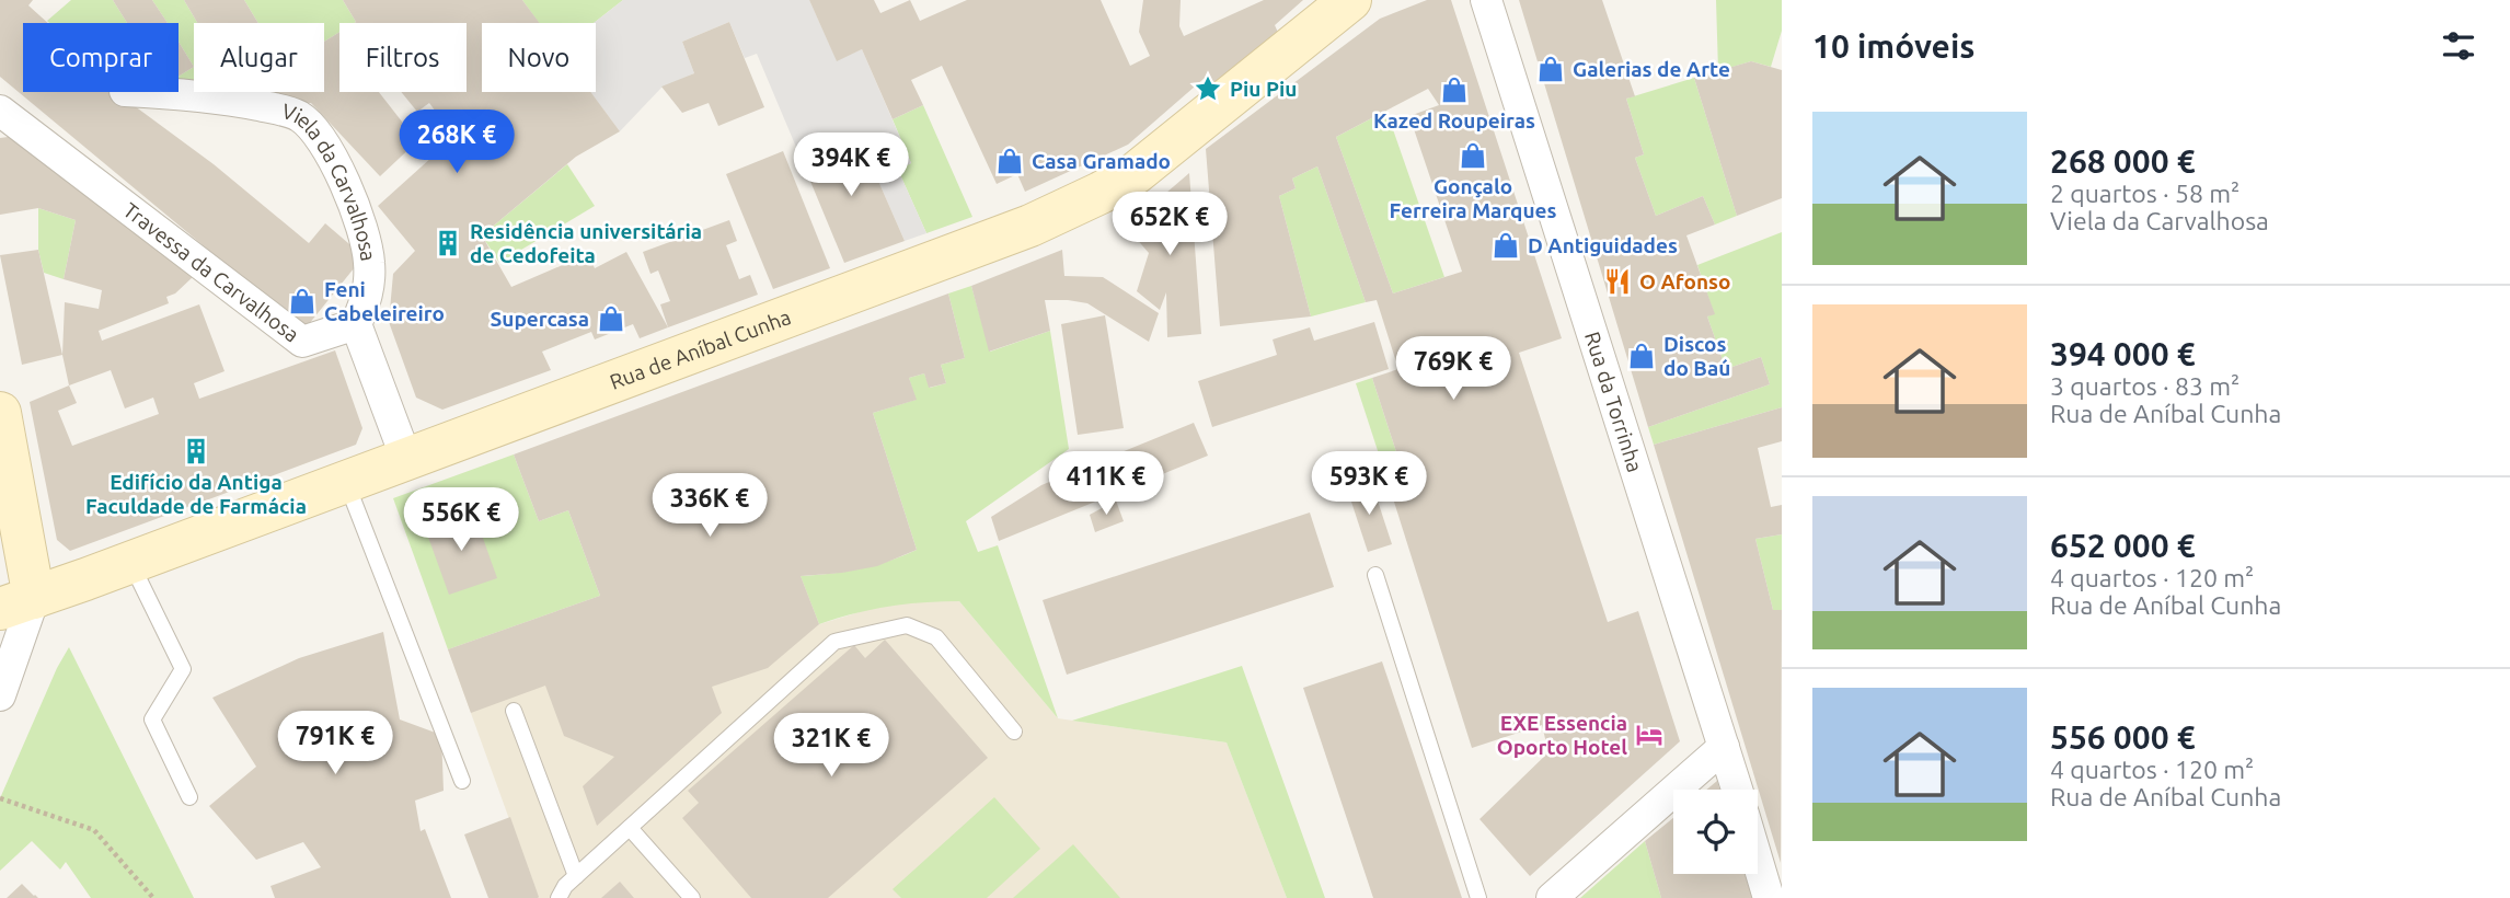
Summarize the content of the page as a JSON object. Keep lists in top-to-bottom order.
{
  "streets": {
    "street": [
      "Viela da Carvalhosa",
      "Travessa da Carvalhosa",
      "Rua de Aníbal Cunha",
      "Rua da Torrinha"
    ]
  },
  "crossings": [
    ["Viela da Carvalhosa", "Travessa da Carvalhosa"]
  ],
  "places": {
    "shop": [
      "Galerias de Arte",
      "Kazed Roupeiras",
      "Gonçalo Ferreira Marques",
      "Casa Gramado",
      "D Antiguidades",
      "Feni Cabeleireiro",
      "Supercasa",
      "Discos do Baú"
    ],
    "place": ["Piu Piu"],
    "building": ["Residência universitária de Cedofeita", "Edifício da Antiga Faculdade de Farmácia"],
    "restaurant": ["O Afonso"],
    "hotel": ["EXE Essencia Oporto Hotel"]
  },
  "page": {
    "heading": "10 imóveis",
    "chip": [
      "Comprar",
      "Alugar",
      "Filtros",
      "Novo"
    ],
    "list": [
      {
        "name": "268 000 €",
        "note": "2 quartos · 58 m² · Viela da Carvalhosa"
      },
      {
        "name": "394 000 €",
        "note": "3 quartos · 83 m² · Rua de Aníbal Cunha"
      },
      {
        "name": "652 000 €",
        "note": "4 quartos · 120 m² · Rua de Aníbal Cunha"
      },
      {
        "name": "556 000 €",
        "note": "4 quartos · 120 m² · Rua de Aníbal Cunha"
      }
    ],
    "price": [
      "268K €",
      "394K €",
      "652K €",
      "769K €",
      "411K €",
      "593K €",
      "336K €",
      "556K €",
      "791K €",
      "321K €"
    ]
  }
}
